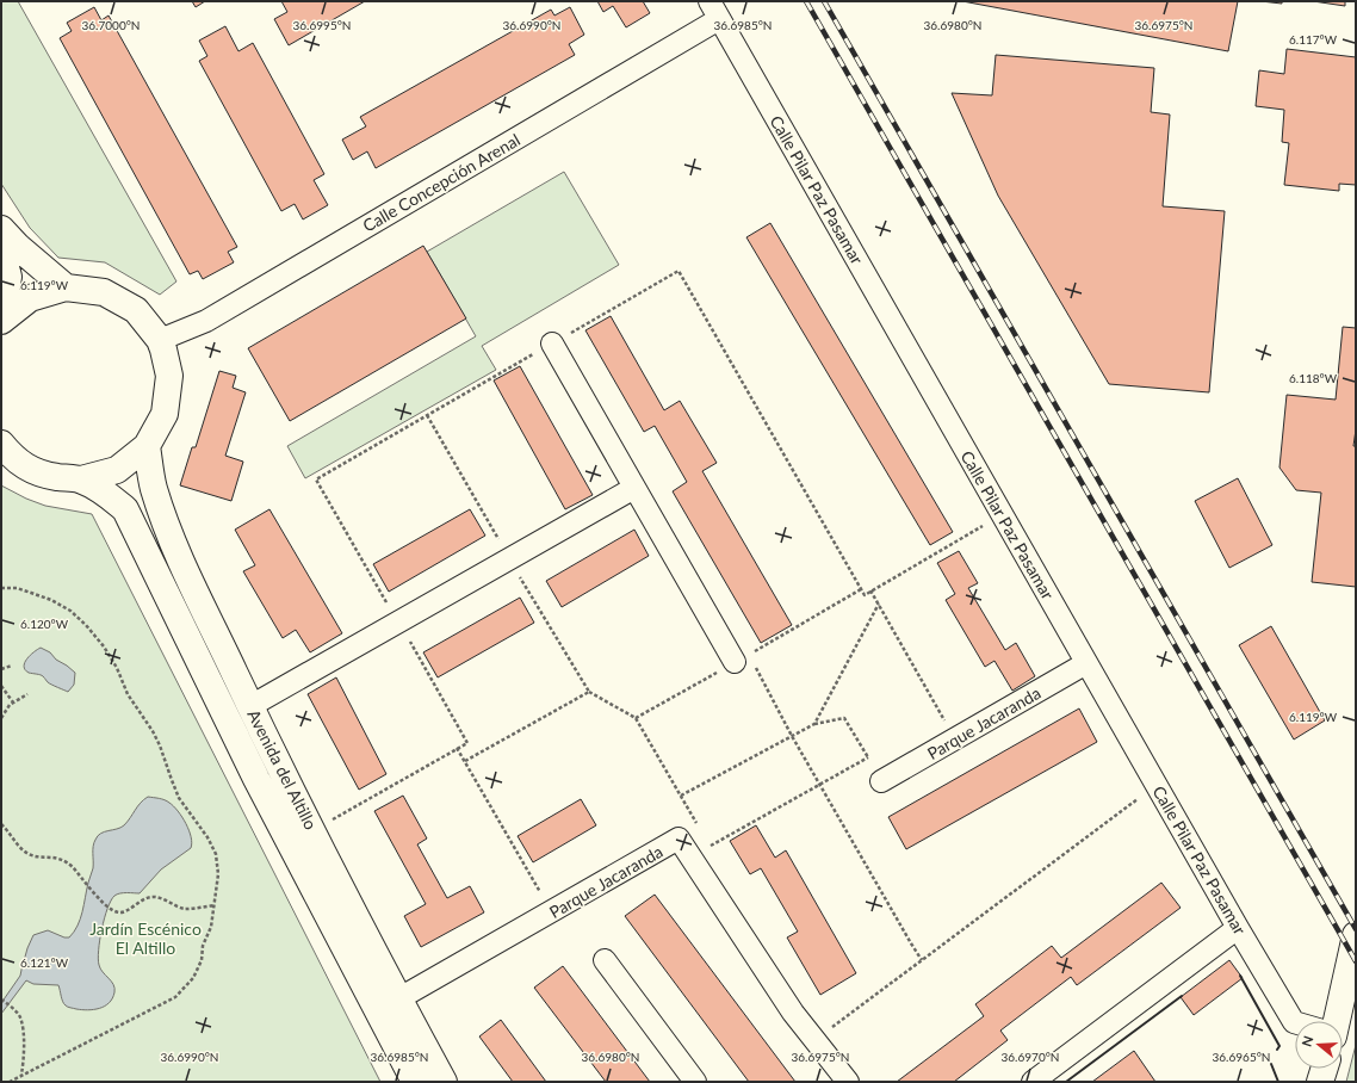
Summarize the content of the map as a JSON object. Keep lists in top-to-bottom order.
{
  "streets": {
    "street": [
      "Calle Concepción Arenal",
      "Calle Pilar Paz Pasamar",
      "Parque Jacaranda",
      "Avenida del Altillo"
    ]
  },
  "crossings": [
    ["Calle Concepción Arenal", "Calle Pilar Paz Pasamar"],
    ["Calle Concepción Arenal", "Avenida del Altillo"],
    ["Calle Pilar Paz Pasamar", "Parque Jacaranda"],
    ["Parque Jacaranda", "Avenida del Altillo"]
  ],
  "parks": ["Jardín Escénico El Altillo"],
  "north": "left",
  "coordinates": [
    "36.7000°N",
    "36.6995°N",
    "36.6990°N",
    "36.6985°N",
    "36.6980°N",
    "36.6975°N",
    "6.117°W",
    "6.119°W",
    "6.118°W",
    "6.120°W",
    "6.121°W",
    "36.6970°N",
    "36.6965°N"
  ]
}
